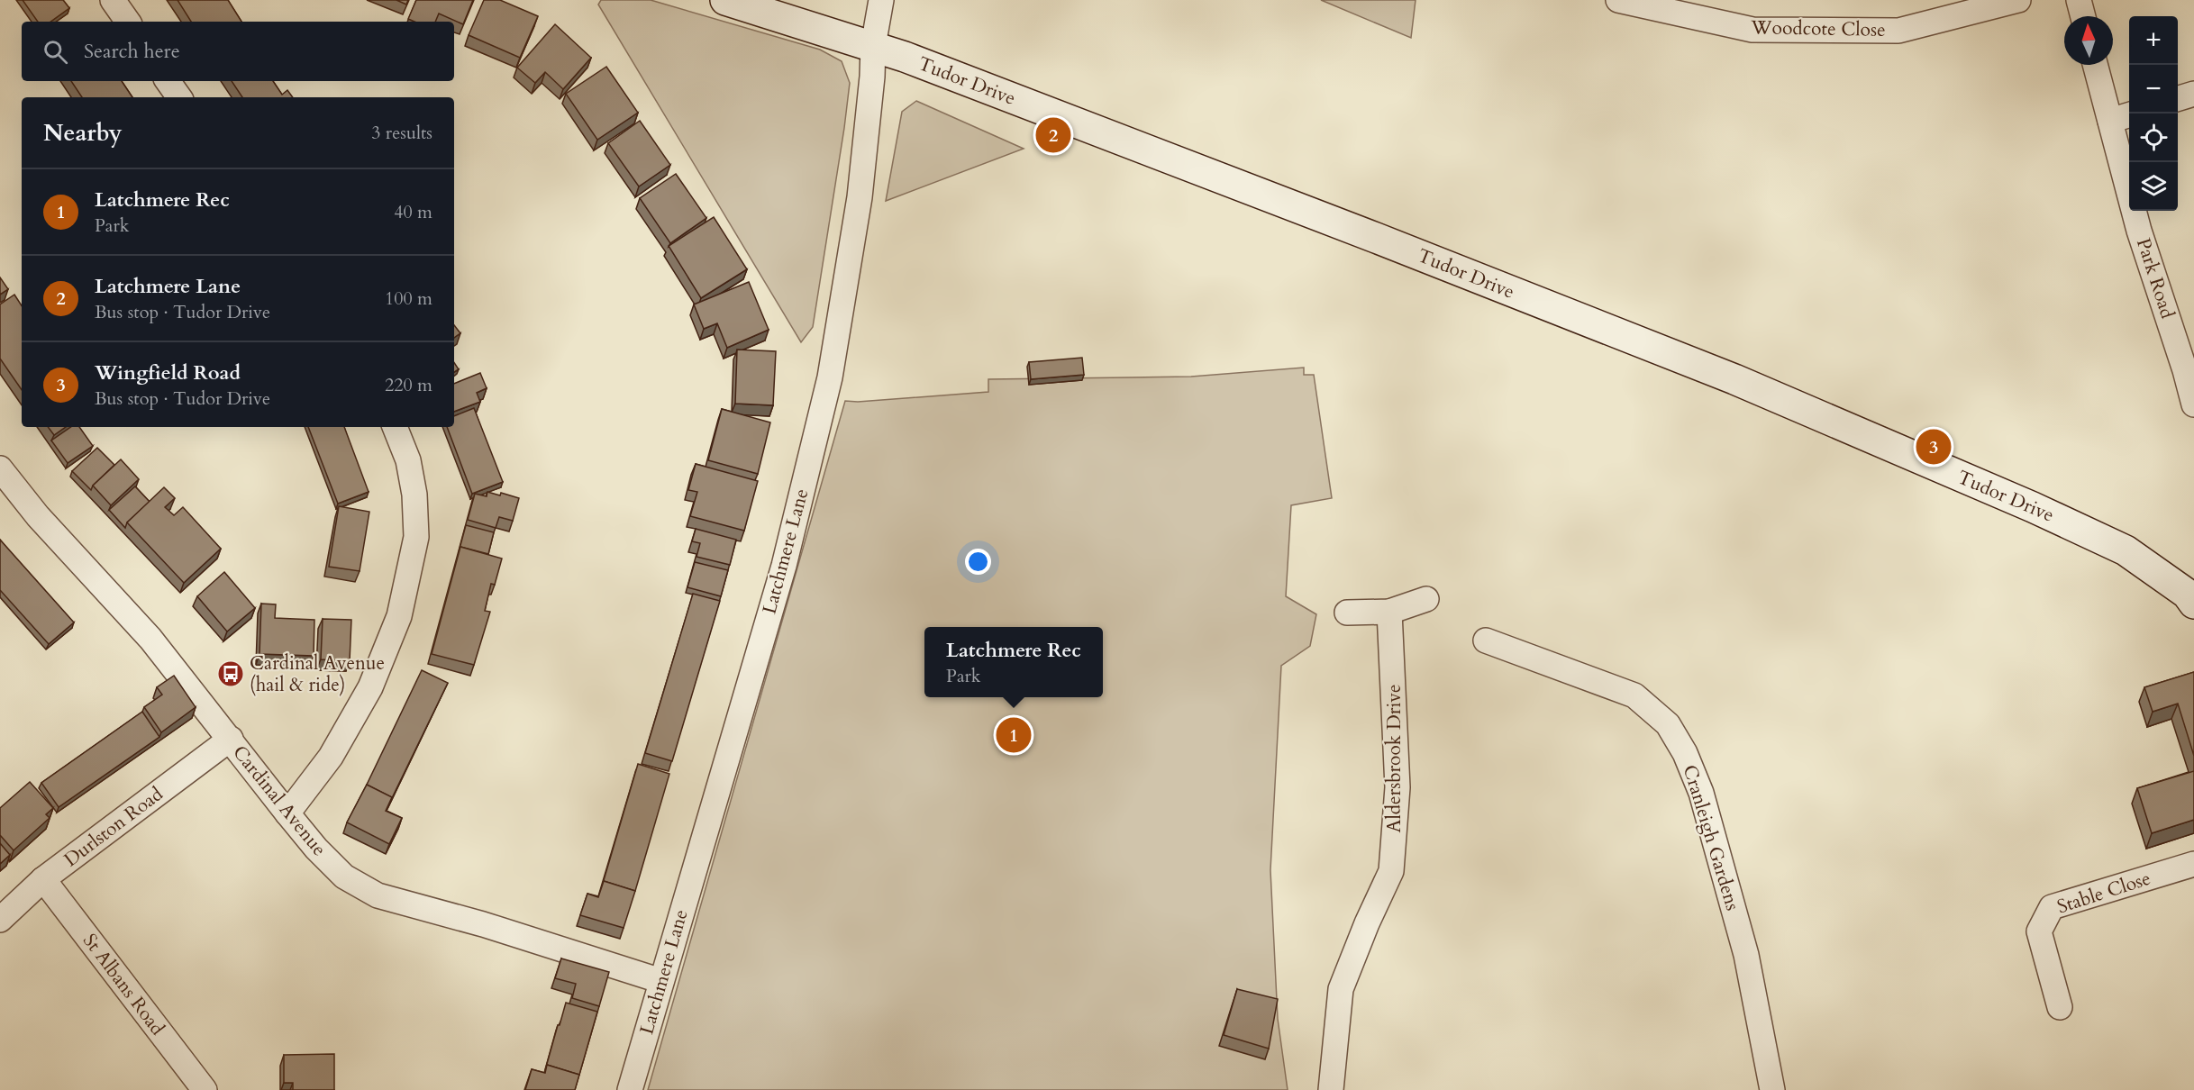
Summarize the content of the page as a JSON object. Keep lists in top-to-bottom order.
{
  "streets": {
    "street": [
      "Woodcote Close",
      "Tudor Drive",
      "Park Road",
      "Latchmere Lane",
      "Aldersbrook Drive",
      "Cardinal Avenue",
      "Durlston Road",
      "Cranleigh Gardens",
      "Stable Close",
      "St Albans Road"
    ]
  },
  "crossings": [
    ["Tudor Drive", "Latchmere Lane"],
    ["Latchmere Lane", "Cardinal Avenue"],
    ["Cardinal Avenue", "Durlston Road"],
    ["Durlston Road", "St Albans Road"]
  ],
  "places": {
    "bus stop": ["Cardinal Avenue (hail & ride)"]
  },
  "north": "top",
  "page": {
    "map_buttons": ["+", "−"],
    "search": "Search here",
    "heading": ["Nearby", "3 results"],
    "pins": ["2", "3", "1"],
    "list": [
      {
        "mark": "1",
        "name": "Latchmere Rec",
        "note": "Park",
        "value": "40 m"
      },
      {
        "mark": "2",
        "name": "Latchmere Lane",
        "note": "Bus stop · Tudor Drive",
        "value": "100 m"
      },
      {
        "mark": "3",
        "name": "Wingfield Road",
        "note": "Bus stop · Tudor Drive",
        "value": "220 m"
      }
    ],
    "popup": ["Latchmere Rec", "Park"]
  }
}
